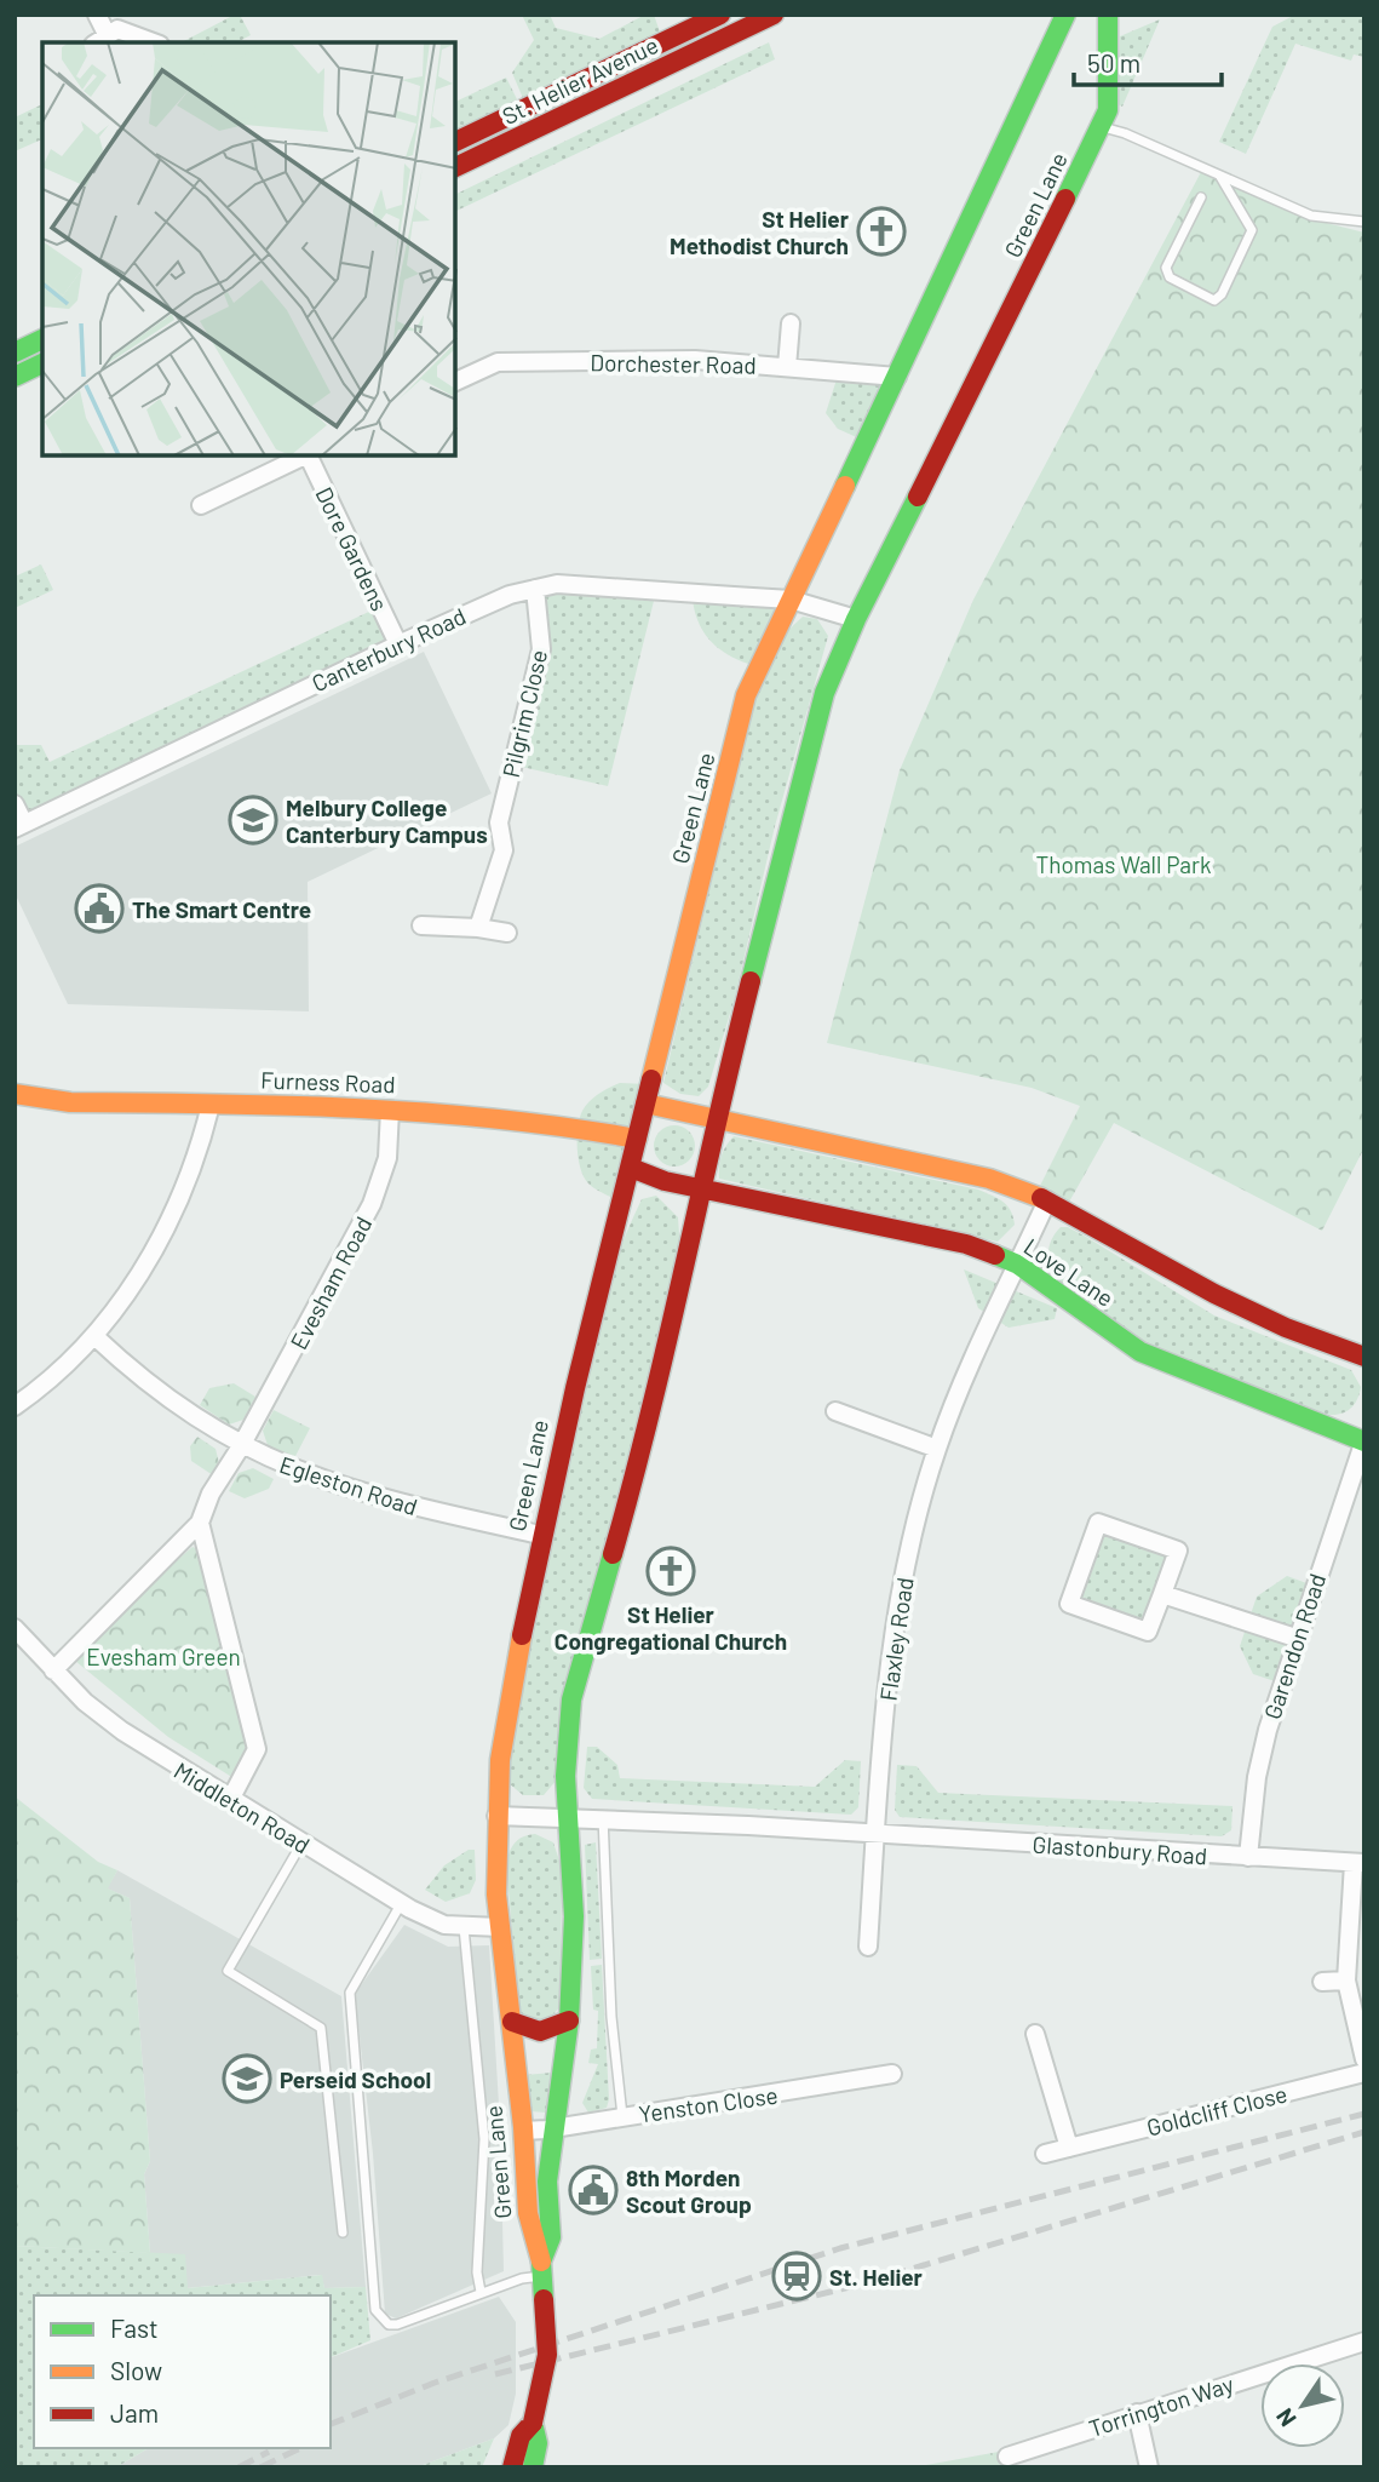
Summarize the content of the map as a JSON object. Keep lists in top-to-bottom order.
{
  "streets": {
    "main road": [
      "St. Helier Avenue",
      "Green Lane",
      "Furness Road",
      "Love Lane"
    ],
    "street": [
      "Dorchester Road",
      "Dore Gardens",
      "Canterbury Road",
      "Pilgrim Close",
      "Evesham Road",
      "Egleston Road",
      "Flaxley Road",
      "Garendon Road",
      "Middleton Road",
      "Glastonbury Road",
      "Yenston Close",
      "Goldcliff Close",
      "Torrington Way"
    ]
  },
  "crossings": [
    ["Green Lane", "Dorchester Road"],
    ["Green Lane", "Canterbury Road"],
    ["Green Lane", "Furness Road"],
    ["Green Lane", "Love Lane"],
    ["Green Lane", "Egleston Road"],
    ["Green Lane", "Middleton Road"],
    ["Green Lane", "Glastonbury Road"],
    ["Green Lane", "Yenston Close"],
    ["Dore Gardens", "Canterbury Road"],
    ["Canterbury Road", "Pilgrim Close"],
    ["Furness Road", "Evesham Road"],
    ["Love Lane", "Flaxley Road"],
    ["Love Lane", "Garendon Road"],
    ["Evesham Road", "Egleston Road"],
    ["Flaxley Road", "Glastonbury Road"],
    ["Garendon Road", "Glastonbury Road"]
  ],
  "parks": ["Thomas Wall Park", "Evesham Green"],
  "places": {
    "church": ["St Helier Methodist Church", "St Helier Congregational Church"],
    "school or university": ["Melbury College Canterbury Campus", "Perseid School"],
    "public building": ["The Smart Centre", "8th Morden Scout Group"],
    "station": ["St. Helier"]
  },
  "legend": ["Fast", "Slow", "Jam"],
  "scale_bar": "50 m",
  "north": "bottom left"
}
